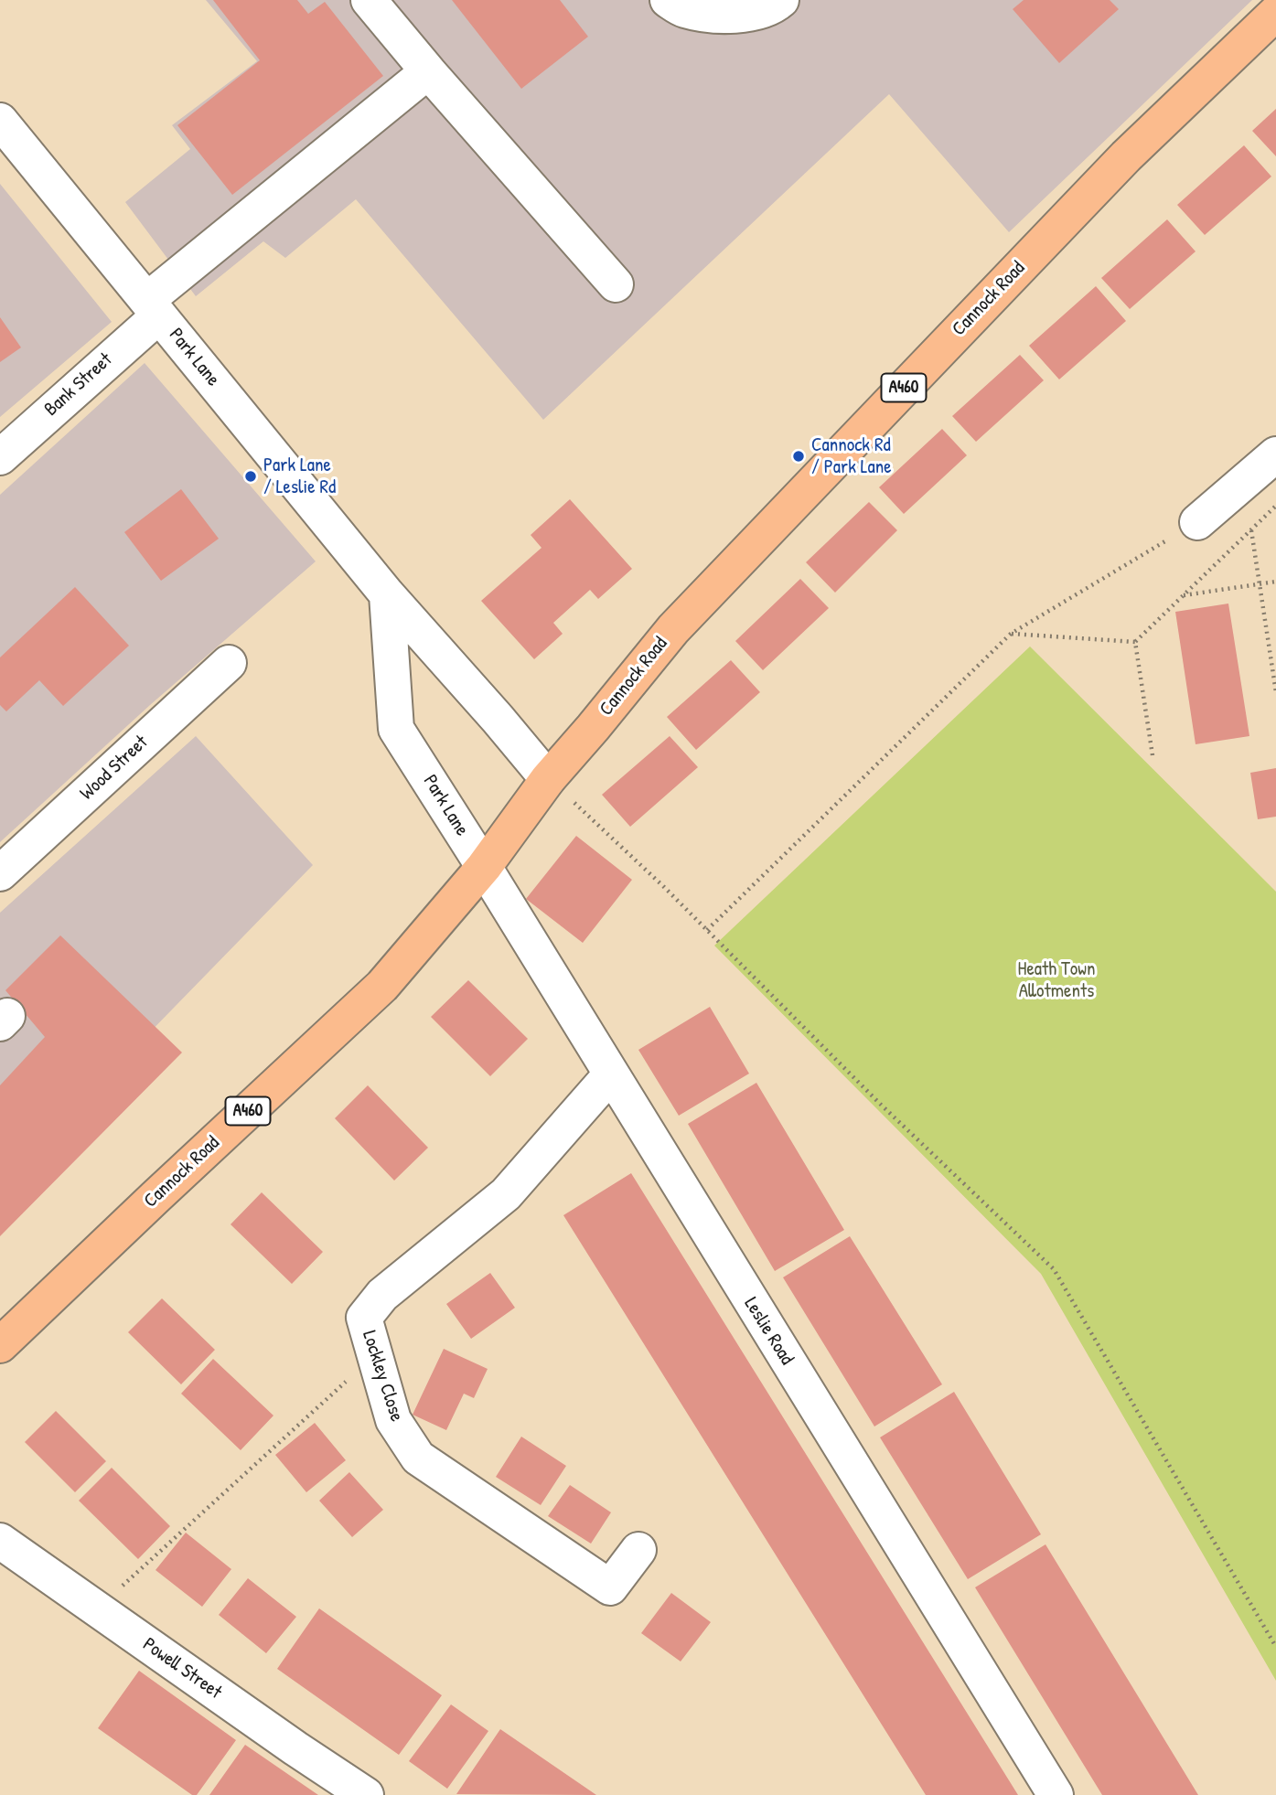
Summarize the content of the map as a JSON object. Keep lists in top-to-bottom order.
{
  "streets": {
    "highway": ["Cannock Road", "A460"],
    "street": [
      "Park Lane",
      "Bank Street",
      "Wood Street",
      "Leslie Road",
      "Lockley Close",
      "Powell Street"
    ]
  },
  "crossings": [
    ["Cannock Road", "Park Lane"],
    ["Cannock Road", "Leslie Road"],
    ["Park Lane", "Bank Street"],
    ["Park Lane", "Leslie Road"],
    ["Leslie Road", "Lockley Close"]
  ],
  "parks": ["Heath Town Allotments"],
  "places": ["Cannock Rd / Park Lane", "Park Lane / Leslie Rd"]
}
